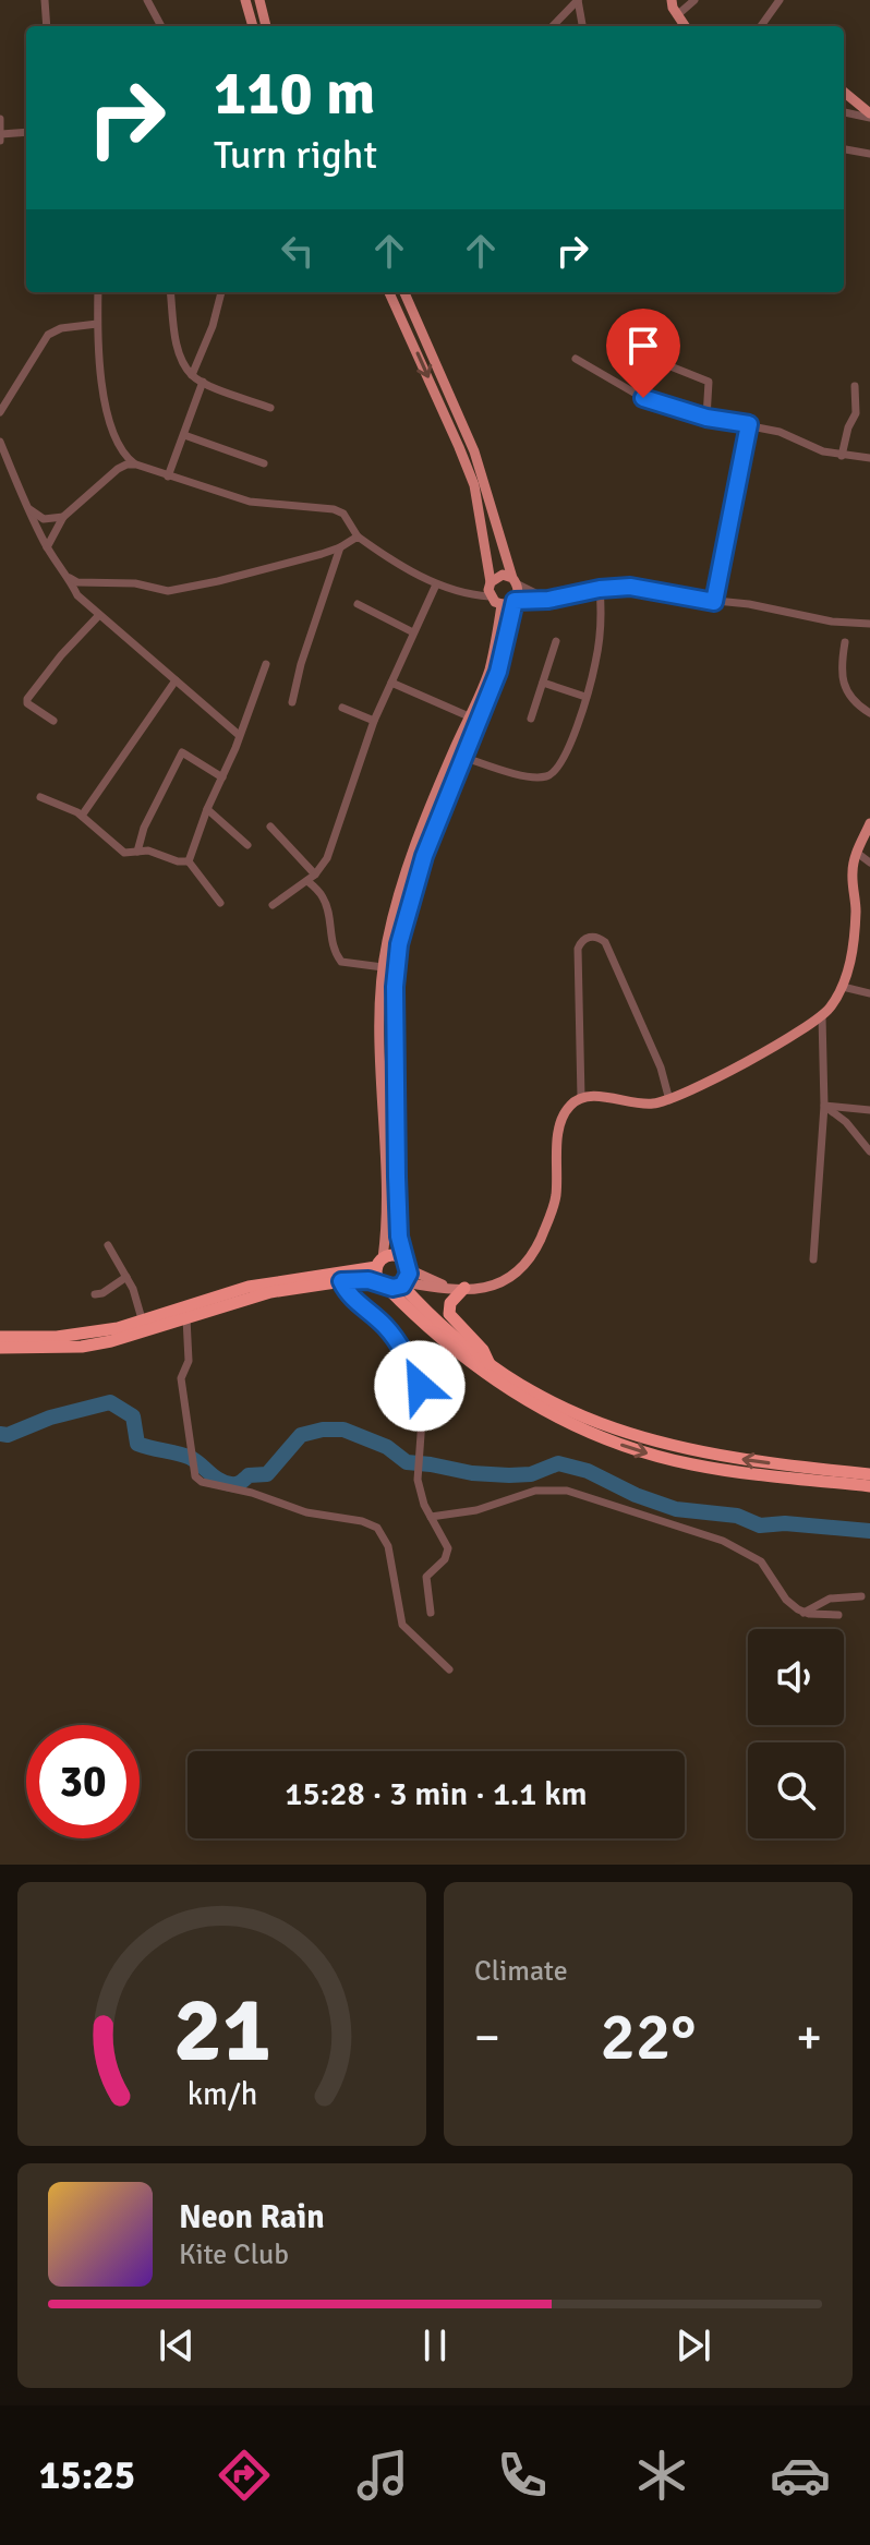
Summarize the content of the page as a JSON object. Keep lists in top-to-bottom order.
{
  "page": {
    "turn": ["110 m", "Turn right"],
    "limit": "30",
    "trip": "15:28 · 3 min · 1.1 km",
    "tile": "Climate",
    "heat": ["−", "22°", "+"],
    "song": ["Neon Rain", "Kite Club"],
    "tabs": "15:25",
    "gauge": ["21", "km/h"]
  }
}
